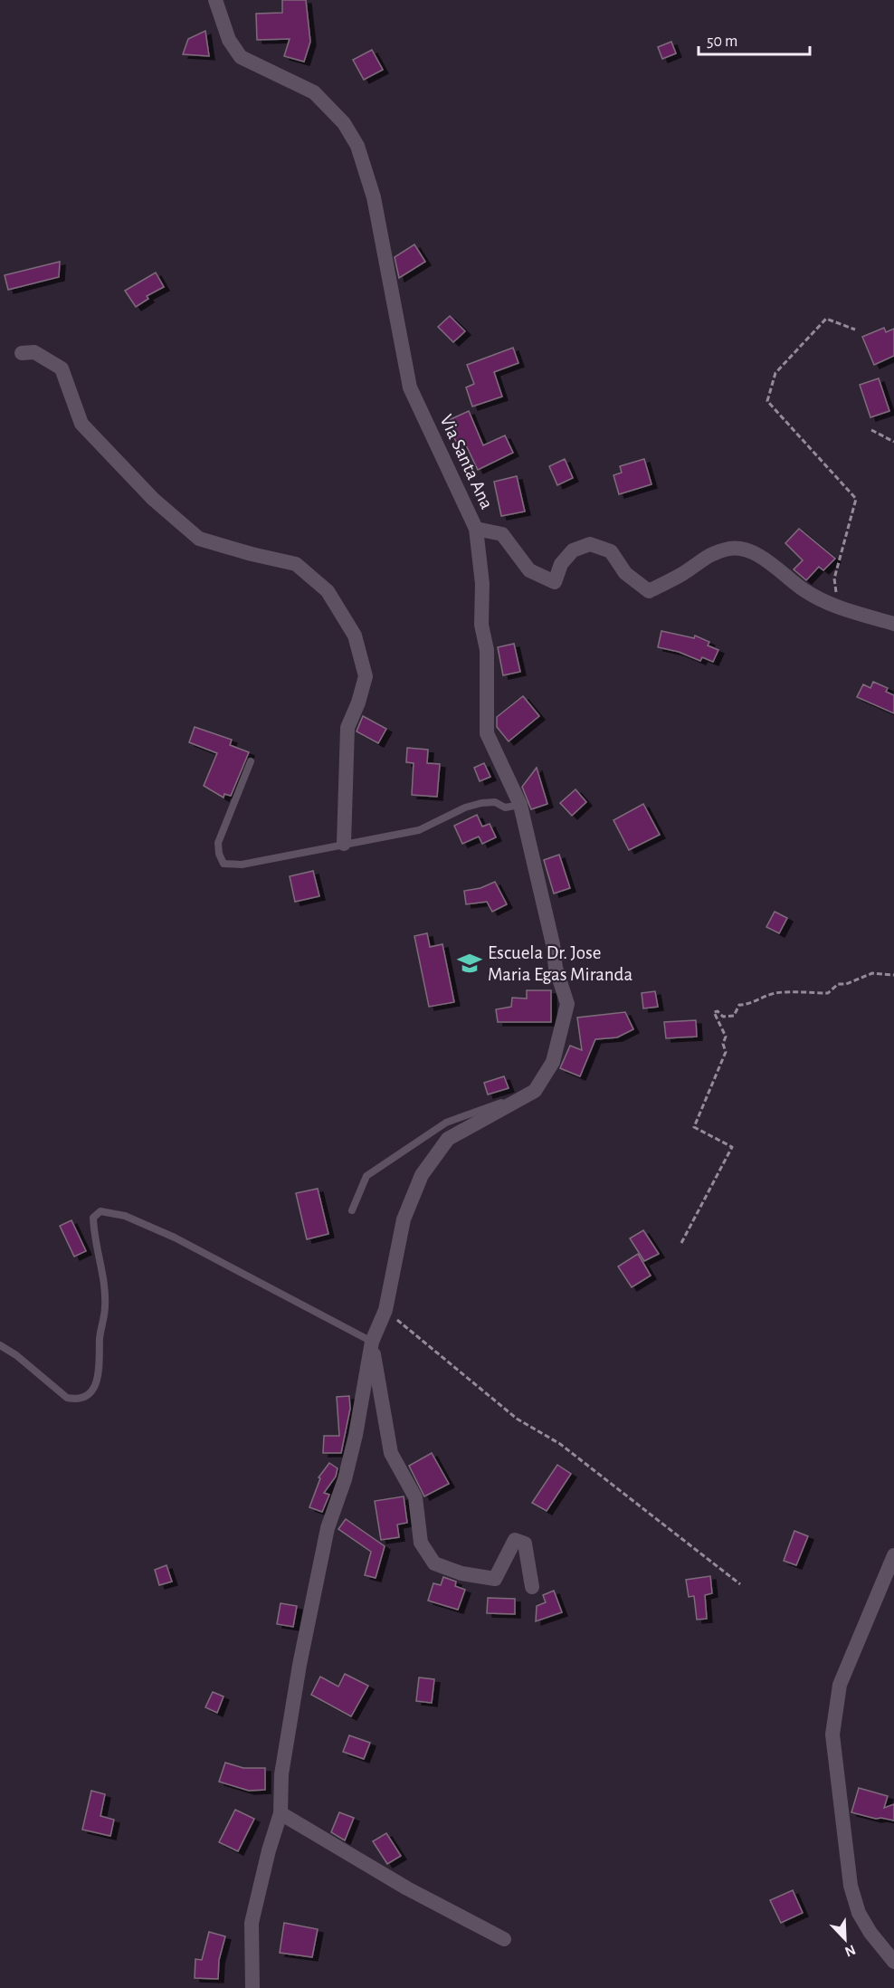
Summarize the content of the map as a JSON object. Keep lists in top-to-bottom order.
{
  "streets": {
    "street": ["Via Santa Ana"]
  },
  "places": {
    "school or university": ["Escuela Dr. Jose Maria Egas Miranda"]
  },
  "scale_bar": "50 m",
  "north": "bottom right"
}
